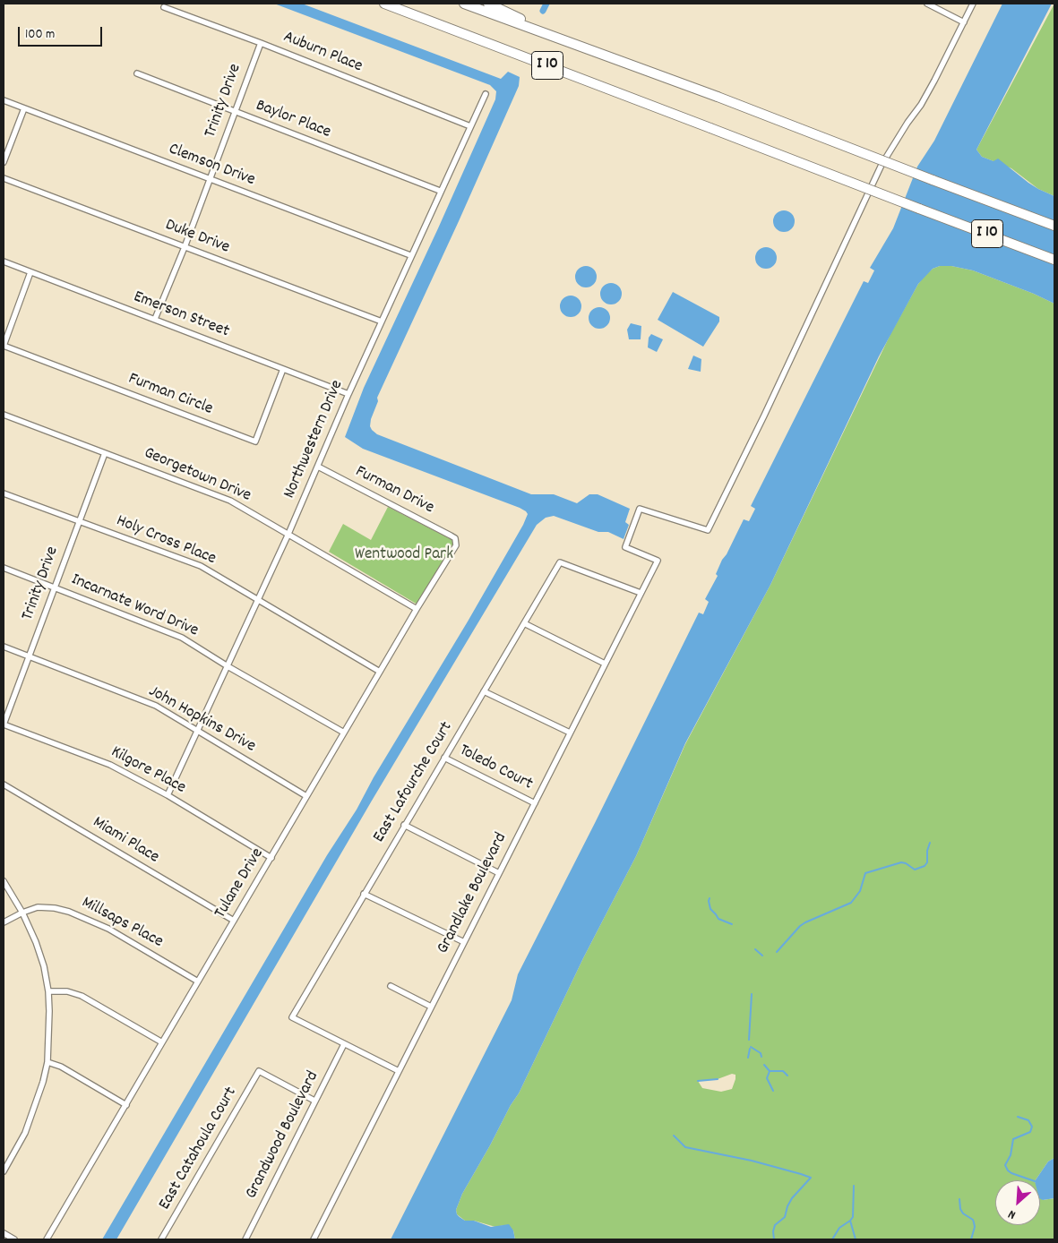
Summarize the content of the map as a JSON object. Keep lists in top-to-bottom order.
{
  "streets": {
    "highway": ["I 10"],
    "street": [
      "Auburn Place",
      "Trinity Drive",
      "Baylor Place",
      "Clemson Drive",
      "Duke Drive",
      "Emerson Street",
      "Furman Circle",
      "Northwestern Drive",
      "Georgetown Drive",
      "Furman Drive",
      "Holy Cross Place",
      "Incarnate Word Drive",
      "John Hopkins Drive",
      "Toledo Court",
      "Kilgore Place",
      "East Lafourche Court",
      "Miami Place",
      "Tulane Drive",
      "Grandlake Boulevard",
      "Millsaps Place",
      "Grandwood Boulevard",
      "East Catahoula Court"
    ]
  },
  "crossings": [
    ["Auburn Place", "Trinity Drive"],
    ["Auburn Place", "Northwestern Drive"],
    ["Trinity Drive", "Baylor Place"],
    ["Trinity Drive", "Clemson Drive"],
    ["Trinity Drive", "Duke Drive"],
    ["Trinity Drive", "Emerson Street"],
    ["Trinity Drive", "Georgetown Drive"],
    ["Trinity Drive", "Holy Cross Place"],
    ["Trinity Drive", "Incarnate Word Drive"],
    ["Trinity Drive", "John Hopkins Drive"],
    ["Trinity Drive", "Kilgore Place"],
    ["Baylor Place", "Northwestern Drive"],
    ["Clemson Drive", "Northwestern Drive"],
    ["Duke Drive", "Northwestern Drive"],
    ["Emerson Street", "Furman Circle"],
    ["Emerson Street", "Northwestern Drive"],
    ["Northwestern Drive", "Georgetown Drive"],
    ["Northwestern Drive", "Furman Drive"],
    ["Northwestern Drive", "Holy Cross Place"],
    ["Northwestern Drive", "Incarnate Word Drive"],
    ["Northwestern Drive", "John Hopkins Drive"],
    ["Northwestern Drive", "Kilgore Place"],
    ["Georgetown Drive", "Tulane Drive"],
    ["Furman Drive", "Tulane Drive"],
    ["Holy Cross Place", "Tulane Drive"],
    ["Incarnate Word Drive", "Tulane Drive"],
    ["John Hopkins Drive", "Tulane Drive"],
    ["Toledo Court", "East Lafourche Court"],
    ["Toledo Court", "Grandlake Boulevard"],
    ["Kilgore Place", "Tulane Drive"],
    ["East Lafourche Court", "Grandlake Boulevard"],
    ["East Lafourche Court", "Grandwood Boulevard"],
    ["Miami Place", "Tulane Drive"],
    ["Tulane Drive", "Millsaps Place"],
    ["Grandwood Boulevard", "East Catahoula Court"]
  ],
  "parks": ["Wentwood Park"],
  "scale_bar": "100 m",
  "north": "bottom left"
}
